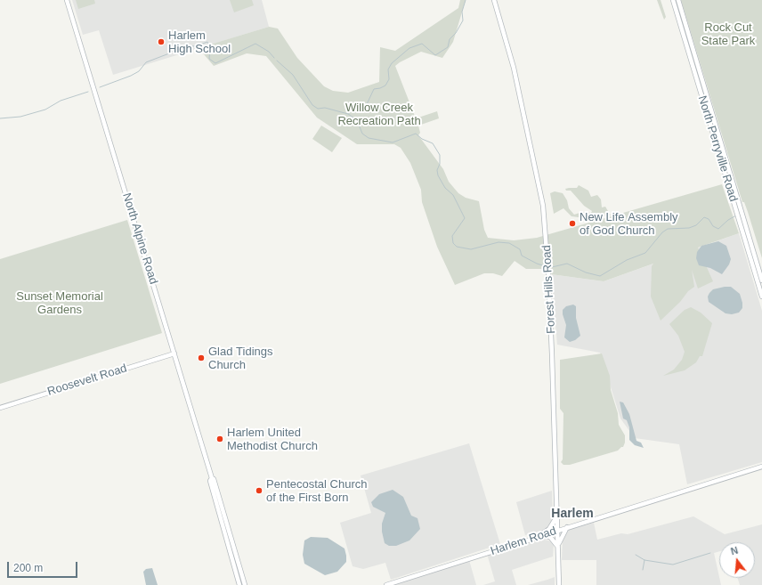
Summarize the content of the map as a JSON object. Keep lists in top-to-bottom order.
{
  "streets": {
    "main road": [
      "North Perryville Road",
      "North Alpine Road",
      "Forest Hills Road",
      "Roosevelt Road",
      "Harlem Road"
    ]
  },
  "crossings": [
    ["North Alpine Road", "Roosevelt Road"],
    ["Forest Hills Road", "Harlem Road"]
  ],
  "districts": ["Harlem"],
  "parks": ["Rock Cut State Park", "Willow Creek Recreation Path", "Sunset Memorial Gardens"],
  "places": [
    "Harlem High School",
    "New Life Assembly of God Church",
    "Glad Tidings Church",
    "Harlem United Methodist Church",
    "Pentecostal Church of the First Born"
  ],
  "scale_bar": "200 m",
  "north": "top"
}
